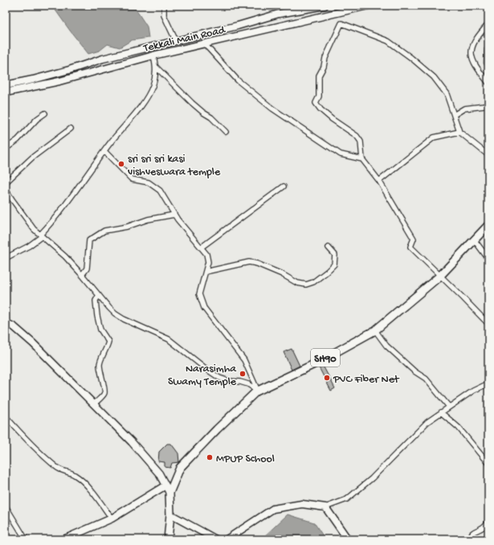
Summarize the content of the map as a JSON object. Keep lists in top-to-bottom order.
{
  "streets": {
    "main road": ["Tekkali Main Road", "SH90"]
  },
  "places": [
    "sri sri sri kasi vishveswara temple",
    "Narasimha Swamy Temple",
    "PVC Fiber Net",
    "MPUP School"
  ]
}
